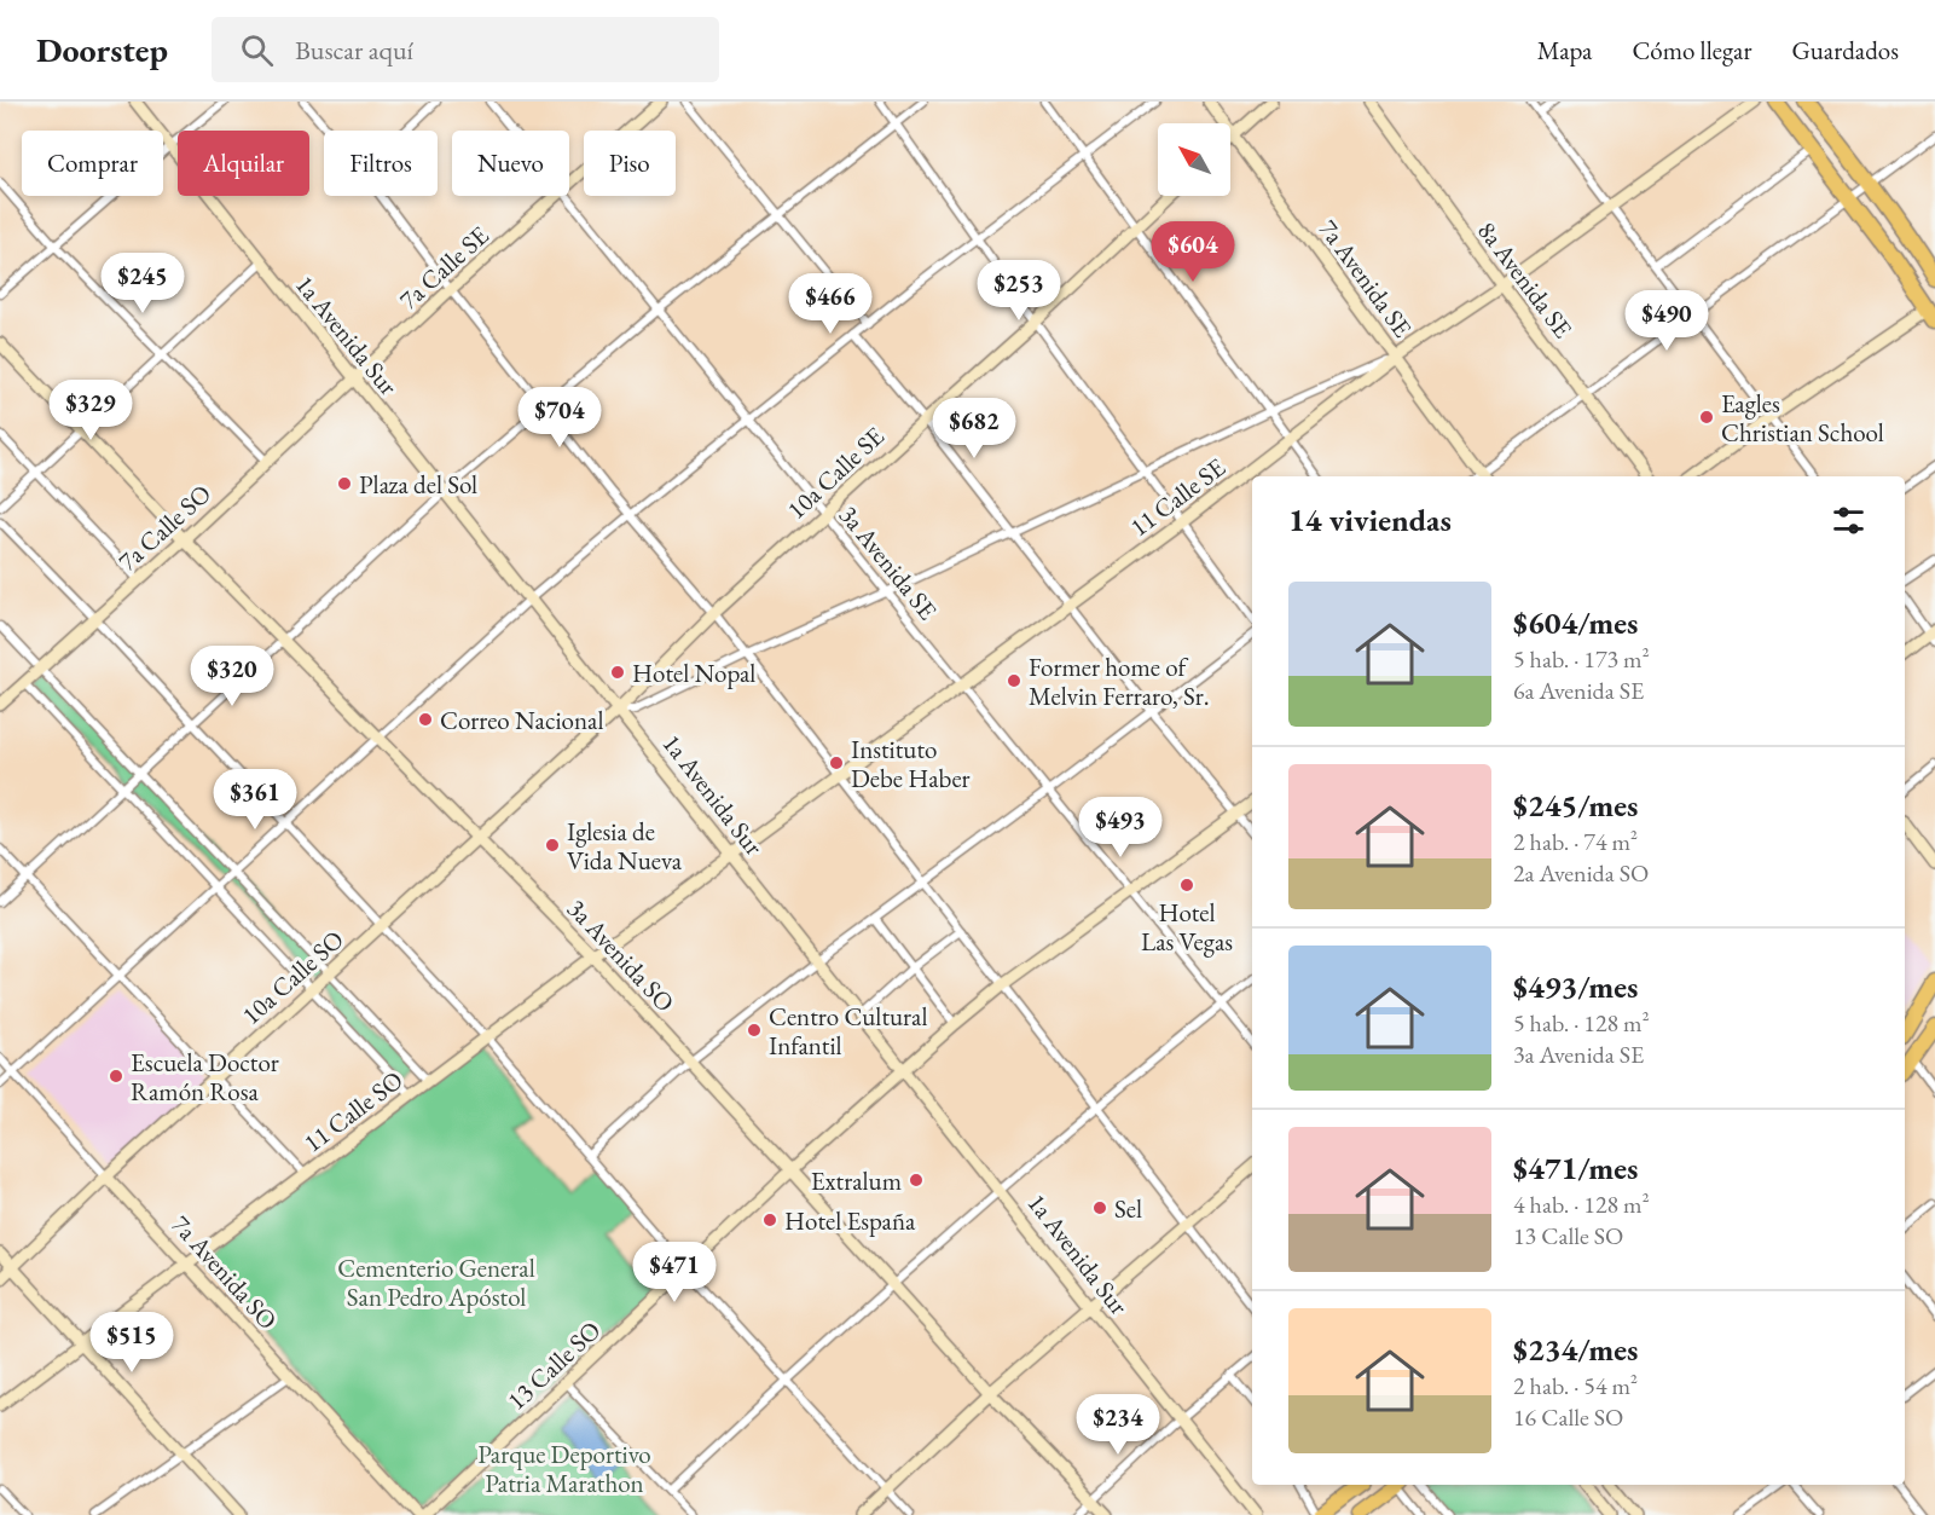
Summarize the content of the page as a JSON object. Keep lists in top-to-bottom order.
{
  "streets": {
    "street": [
      "7a Calle SE",
      "7a Avenida SE",
      "8a Avenida SE",
      "1a Avenida Sur",
      "10a Calle SE",
      "11 Calle SE",
      "7a Calle SO",
      "3a Avenida SE",
      "3a Avenida SO",
      "10a Calle SO",
      "11 Calle SO",
      "7a Avenida SO",
      "13 Calle SO"
    ]
  },
  "crossings": [
    ["7a Calle SE", "1a Avenida Sur"],
    ["7a Calle SE", "7a Calle SO"],
    ["7a Avenida SE", "11 Calle SE"],
    ["8a Avenida SE", "11 Calle SE"],
    ["1a Avenida Sur", "10a Calle SE"],
    ["1a Avenida Sur", "11 Calle SE"],
    ["1a Avenida Sur", "7a Calle SO"],
    ["1a Avenida Sur", "10a Calle SO"],
    ["1a Avenida Sur", "11 Calle SO"],
    ["1a Avenida Sur", "13 Calle SO"],
    ["10a Calle SE", "3a Avenida SE"],
    ["10a Calle SE", "10a Calle SO"],
    ["11 Calle SE", "3a Avenida SE"],
    ["11 Calle SE", "11 Calle SO"],
    ["7a Calle SO", "3a Avenida SO"],
    ["3a Avenida SE", "13 Calle SO"],
    ["3a Avenida SO", "10a Calle SO"],
    ["3a Avenida SO", "11 Calle SO"],
    ["3a Avenida SO", "13 Calle SO"],
    ["10a Calle SO", "7a Avenida SO"],
    ["11 Calle SO", "7a Avenida SO"]
  ],
  "parks": ["Cementerio General San Pedro Apóstol", "Parque Deportivo Patria Marathon"],
  "places": [
    "Eagles Christian School",
    "Plaza del Sol",
    "Hotel Nopal",
    "Former home of Melvin Ferraro, Sr.",
    "Correo Nacional",
    "Instituto Debe Haber",
    "Iglesia de Vida Nueva",
    "Hotel Las Vegas",
    "Centro Cultural Infantil",
    "Escuela Doctor Ramón Rosa",
    "Extralum",
    "Sel",
    "Hotel España"
  ],
  "north": "top left",
  "page": {
    "header": "Doorstep",
    "search": "Buscar aquí",
    "nav": ["Mapa", "Cómo llegar", "Guardados"],
    "chip": [
      "Comprar",
      "Alquilar",
      "Filtros",
      "Nuevo",
      "Piso"
    ],
    "price": [
      "$604",
      "$245",
      "$253",
      "$466",
      "$490",
      "$329",
      "$704",
      "$682",
      "$320",
      "$361",
      "$493",
      "$471",
      "$515",
      "$234"
    ],
    "heading": "14 viviendas",
    "list": [
      {
        "name": "$604/mes",
        "note": "5 hab. · 173 m² · 6a Avenida SE"
      },
      {
        "name": "$245/mes",
        "note": "2 hab. · 74 m² · 2a Avenida SO"
      },
      {
        "name": "$493/mes",
        "note": "5 hab. · 128 m² · 3a Avenida SE"
      },
      {
        "name": "$471/mes",
        "note": "4 hab. · 128 m² · 13 Calle SO"
      },
      {
        "name": "$234/mes",
        "note": "2 hab. · 54 m² · 16 Calle SO"
      }
    ]
  }
}
